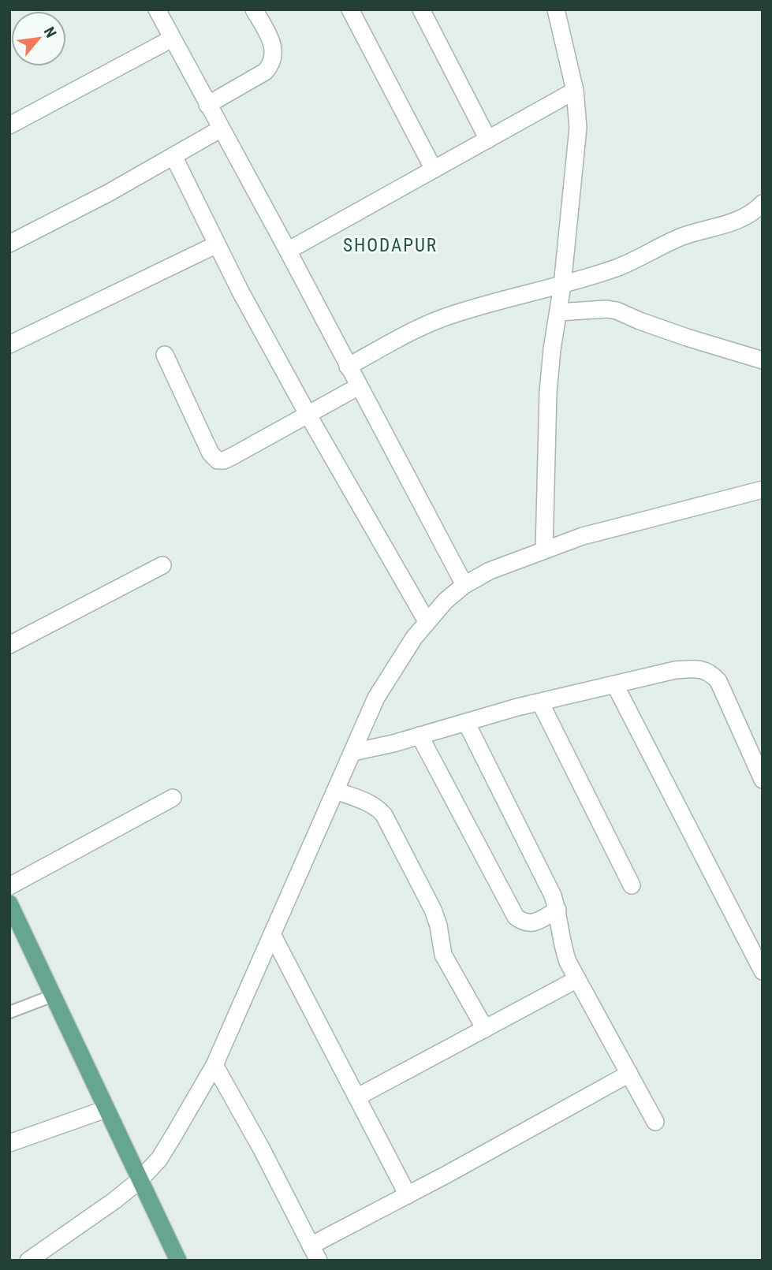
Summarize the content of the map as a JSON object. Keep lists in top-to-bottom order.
{
  "districts": ["SHODAPUR"],
  "north": "top right"
}
